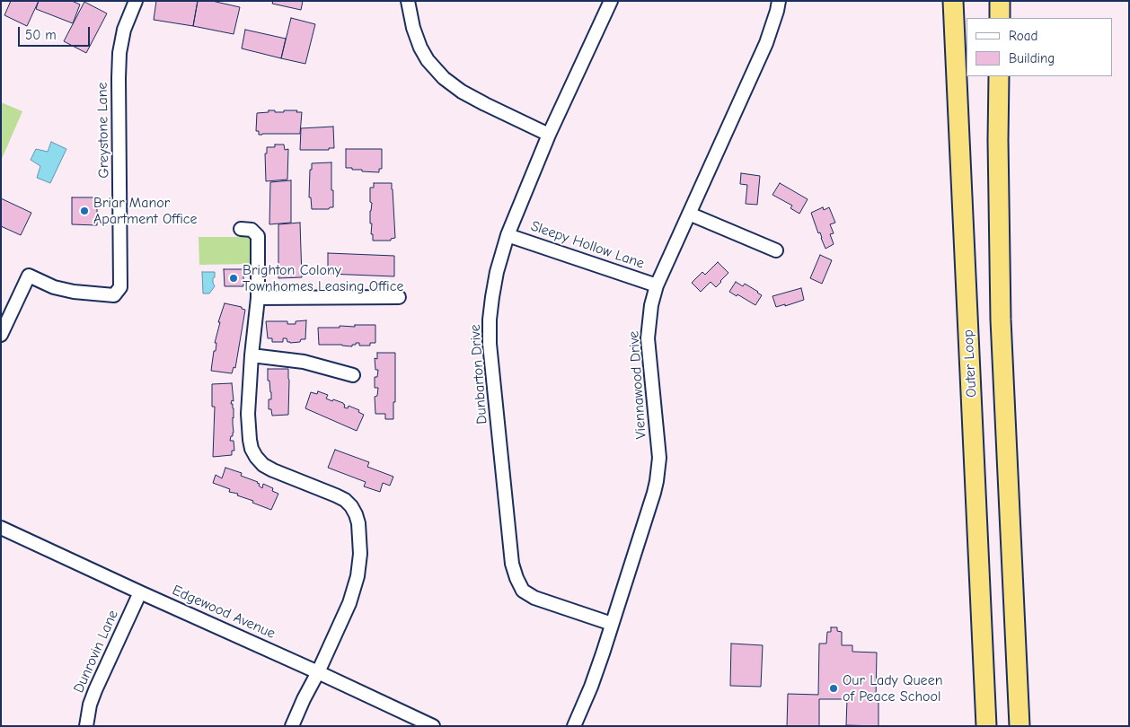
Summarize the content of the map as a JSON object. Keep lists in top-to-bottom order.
{
  "streets": {
    "highway": ["Outer Loop"],
    "street": [
      "Greystone Lane",
      "Sleepy Hollow Lane",
      "Dunbarton Drive",
      "Viennawood Drive",
      "Edgewood Avenue",
      "Dunrovin Lane"
    ]
  },
  "crossings": [
    ["Sleepy Hollow Lane", "Dunbarton Drive"],
    ["Sleepy Hollow Lane", "Viennawood Drive"],
    ["Dunbarton Drive", "Viennawood Drive"],
    ["Edgewood Avenue", "Dunrovin Lane"]
  ],
  "places": ["Briar Manor Apartment Office", "Brighton Colony Townhomes Leasing Office", "Our Lady Queen of Peace School"],
  "legend": ["Road", "Building"],
  "scale_bar": "50 m"
}
